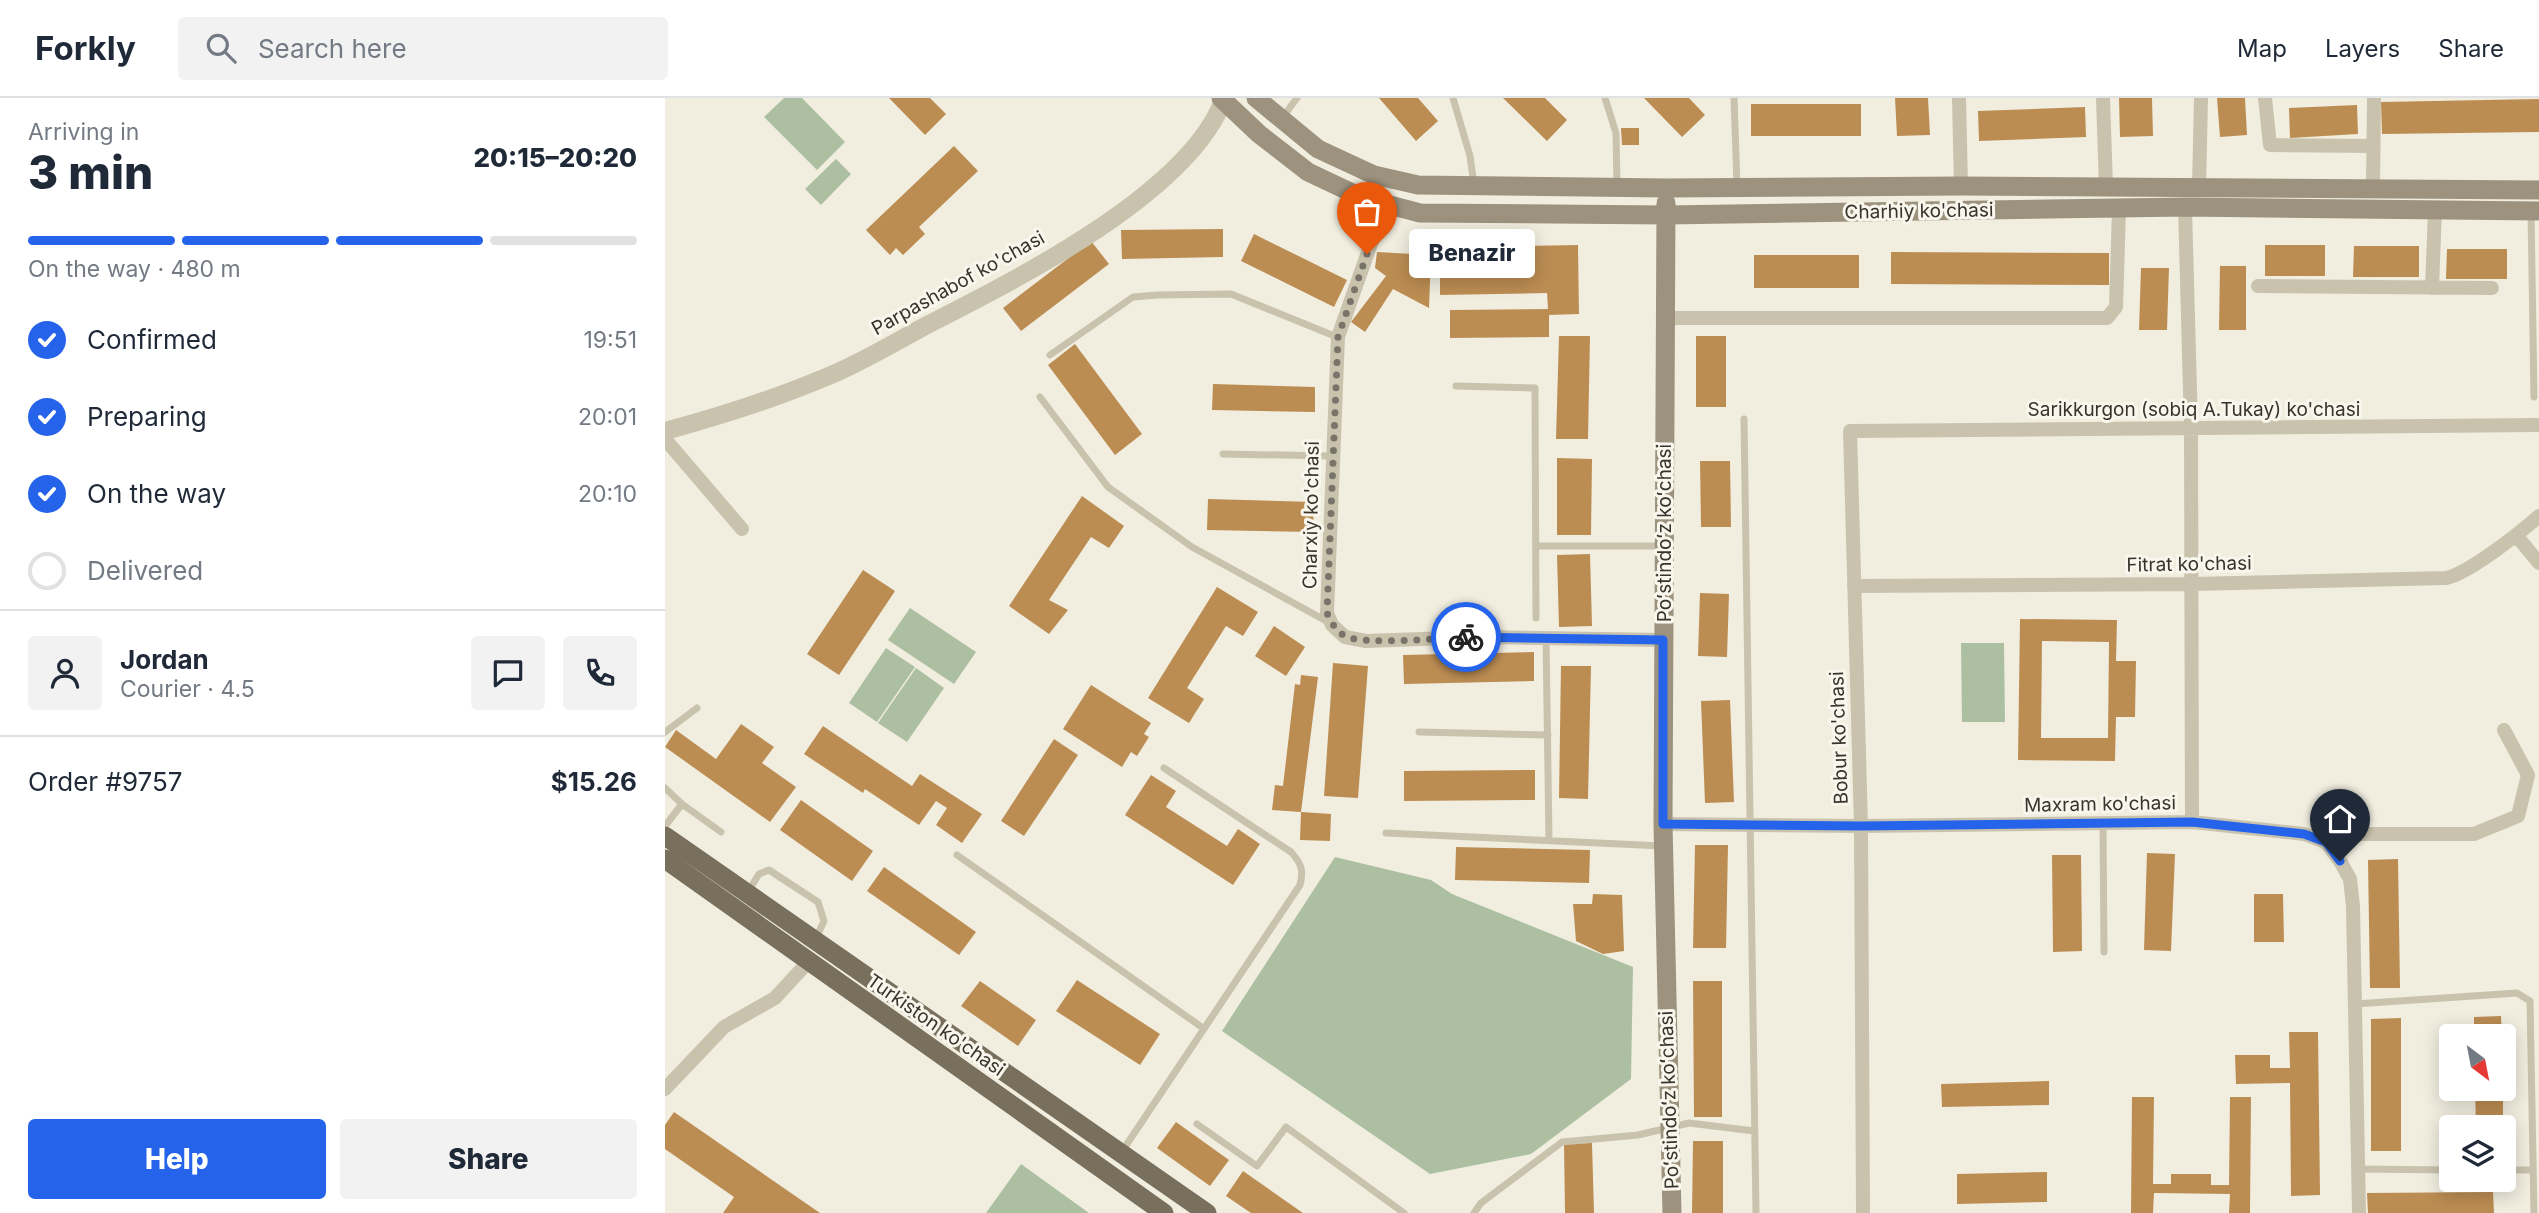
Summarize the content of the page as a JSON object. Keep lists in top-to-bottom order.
{
  "streets": {
    "main road": ["Charhiy ko'chasi", "Poʻstindoʻz koʻchasi", "Turkiston ko'chasi"],
    "street": [
      "Parpashabof ko'chasi",
      "Sarikkurgon (sobiq A.Tukay) ko'chasi",
      "Charxiy ko'chasi",
      "Fitrat ko'chasi",
      "Bobur ko'chasi",
      "Maxram ko'chasi"
    ]
  },
  "crossings": [
    ["Charhiy ko'chasi", "Parpashabof ko'chasi"],
    ["Charhiy ko'chasi", "Charxiy ko'chasi"],
    ["Charhiy ko'chasi", "Poʻstindoʻz koʻchasi"],
    ["Sarikkurgon (sobiq A.Tukay) ko'chasi", "Bobur ko'chasi"],
    ["Poʻstindoʻz koʻchasi", "Maxram ko'chasi"],
    ["Fitrat ko'chasi", "Bobur ko'chasi"],
    ["Bobur ko'chasi", "Maxram ko'chasi"]
  ],
  "places": ["Benazir"],
  "north": "bottom right",
  "page": {
    "header": "Forkly",
    "search": "Search here",
    "nav": ["Map", "Layers", "Share"],
    "heading": ["3 min", "Arriving in", "20:15–20:20"],
    "panel": [
      "Jordan",
      "Courier · 4.5",
      "Order #9757",
      "$15.26"
    ],
    "bar": "On the way · 480 m",
    "bubble": "Benazir",
    "list": [
      ["Confirmed", "19:51"],
      ["Preparing", "20:01"],
      ["On the way", "20:10"],
      "Delivered"
    ],
    "buttons": ["Help", "Share"]
  }
}
